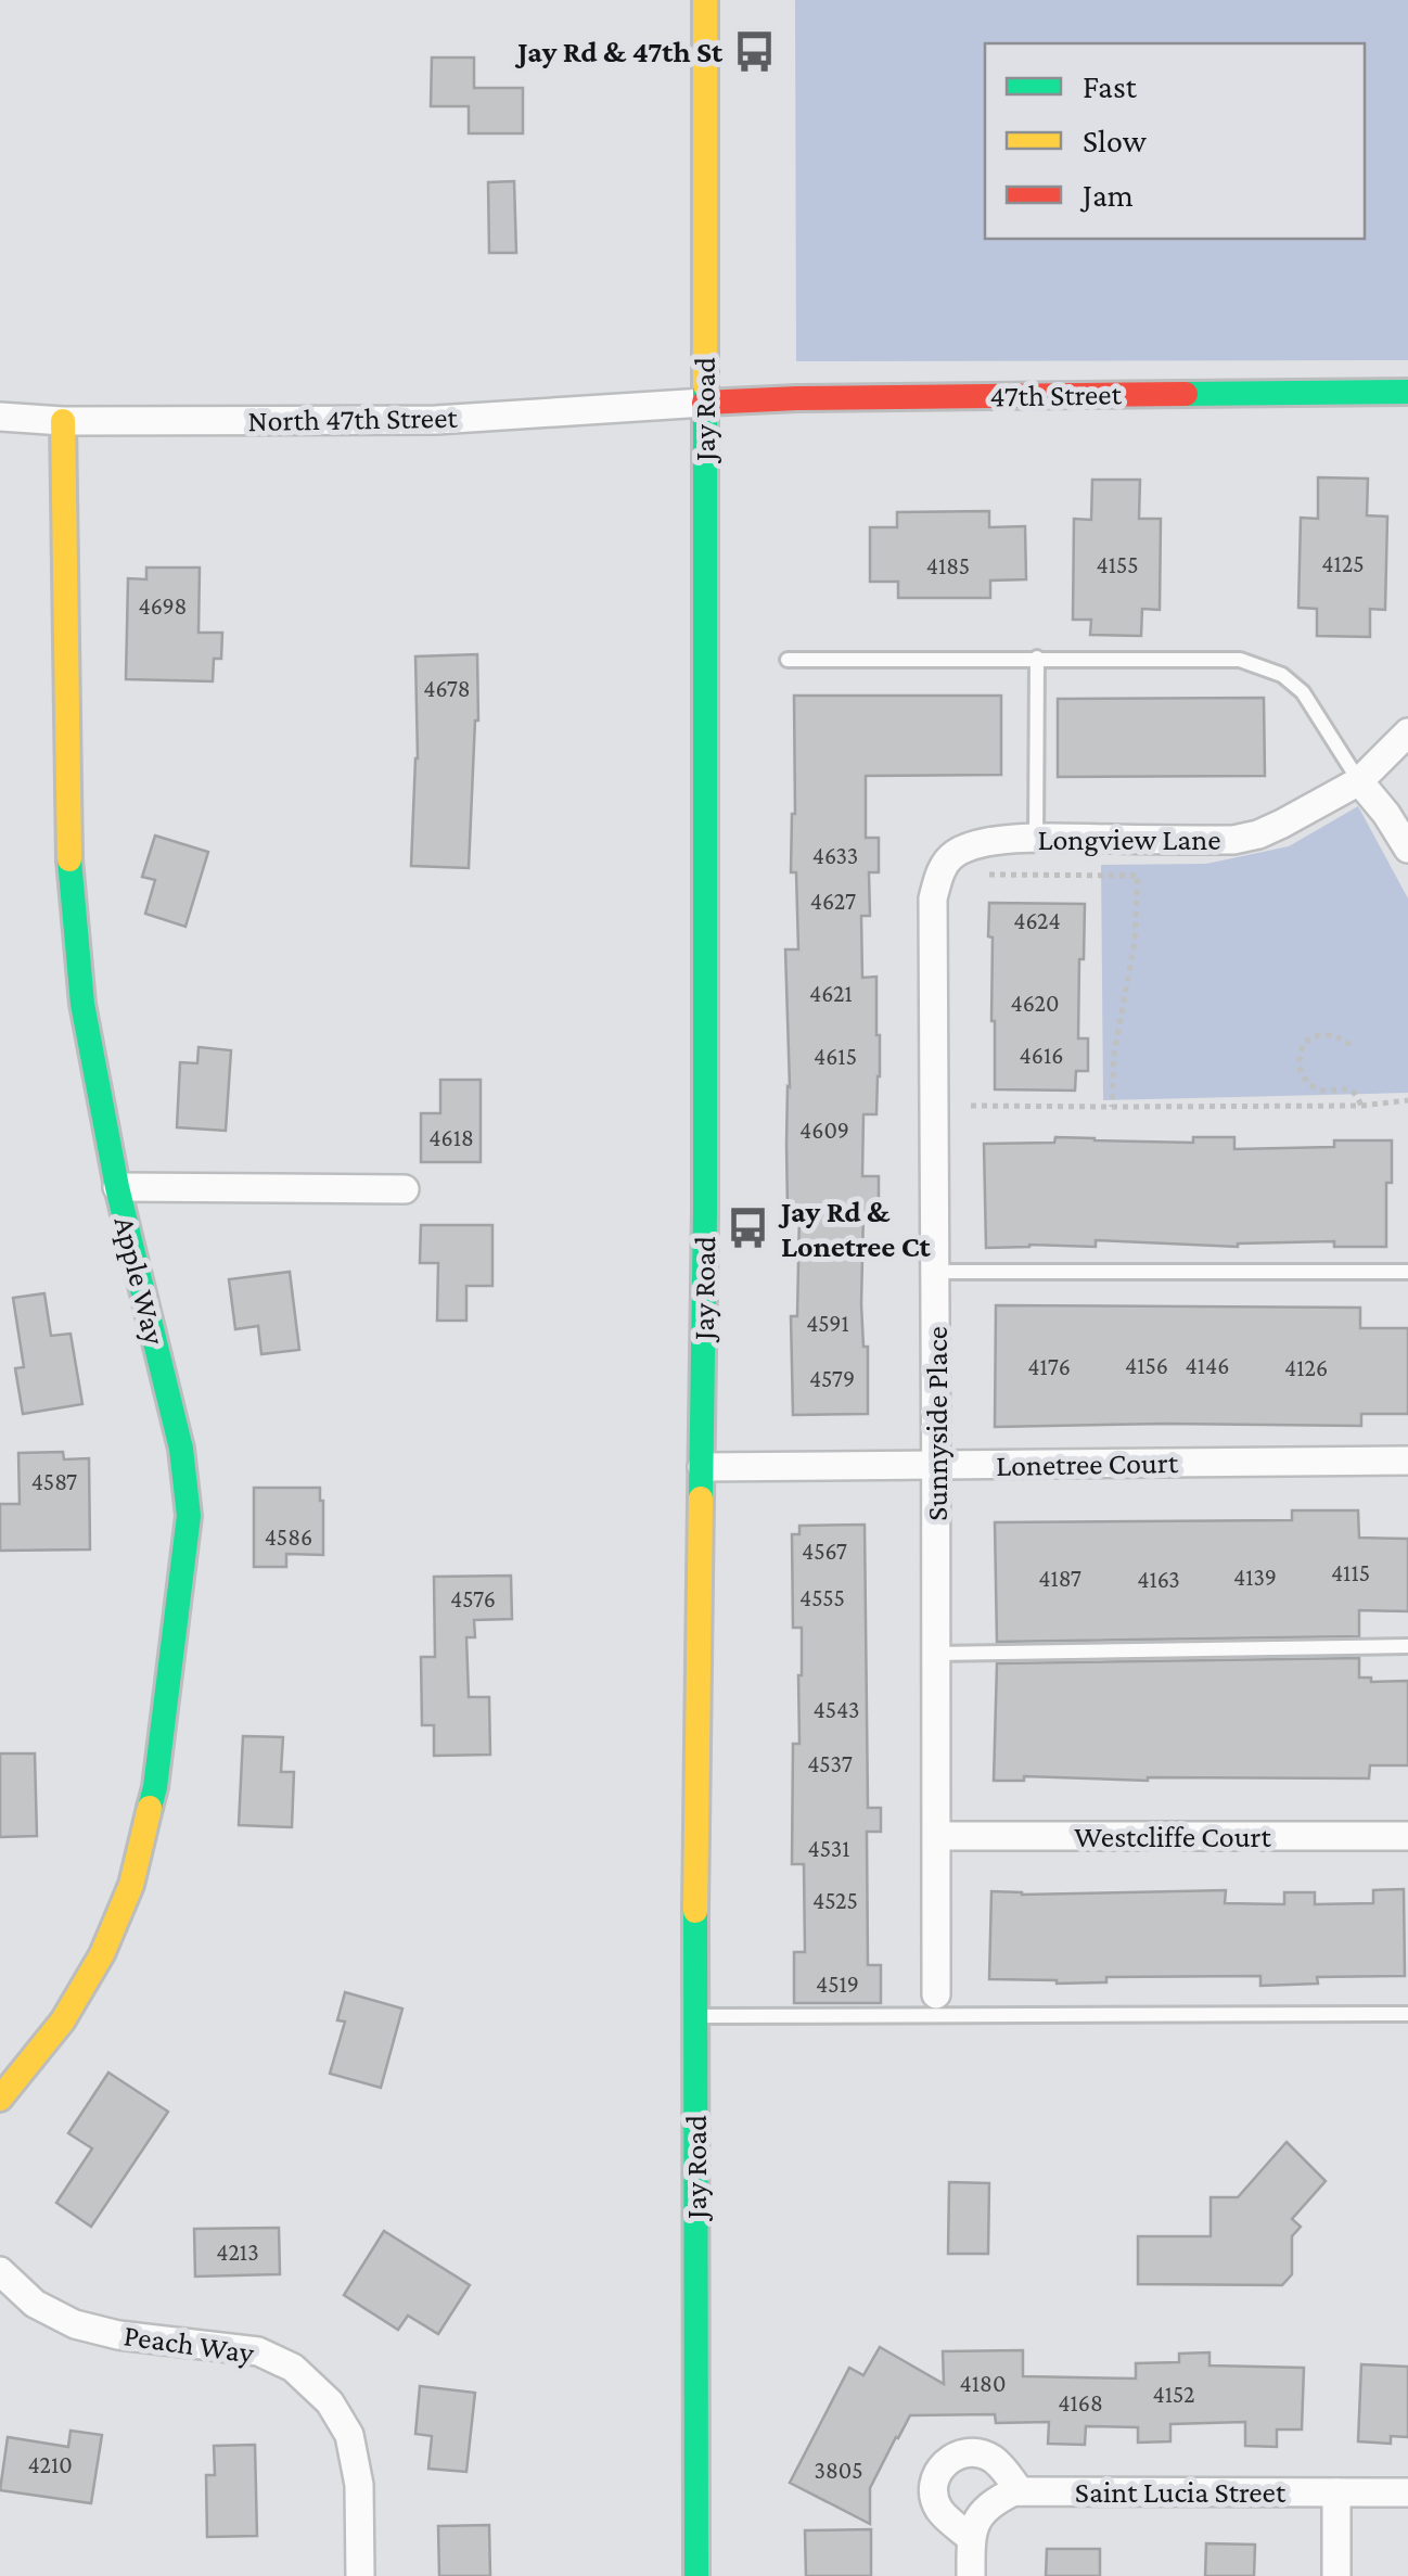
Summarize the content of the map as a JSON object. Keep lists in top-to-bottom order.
{
  "streets": {
    "street": [
      "47th Street",
      "Jay Road",
      "North 47th Street",
      "Longview Lane",
      "Apple Way",
      "Sunnyside Place",
      "Lonetree Court",
      "Westcliffe Court",
      "Peach Way",
      "Saint Lucia Street"
    ]
  },
  "crossings": [
    ["47th Street", "Jay Road"],
    ["47th Street", "North 47th Street"],
    ["Jay Road", "North 47th Street"],
    ["Jay Road", "Lonetree Court"],
    ["North 47th Street", "Apple Way"],
    ["Longview Lane", "Sunnyside Place"],
    ["Sunnyside Place", "Lonetree Court"],
    ["Sunnyside Place", "Westcliffe Court"]
  ],
  "places": {
    "bus stop": ["Jay Rd & 47th St", "Jay Rd & Lonetree Ct"]
  },
  "house_numbers": [
    "4125",
    "4155",
    "4185",
    "4698",
    "4678",
    "4633",
    "4627",
    "4624",
    "4621",
    "4620",
    "4616",
    "4615",
    "4609",
    "4618",
    "4591",
    "4156",
    "4146",
    "4176",
    "4126",
    "4579",
    "4587",
    "4586",
    "4567",
    "4115",
    "4139",
    "4187",
    "4163",
    "4555",
    "4576",
    "4543",
    "4537",
    "4531",
    "4525",
    "4519",
    "4213",
    "4180",
    "4152",
    "4168",
    "4210",
    "3805"
  ],
  "legend": ["Fast", "Slow", "Jam"]
}
